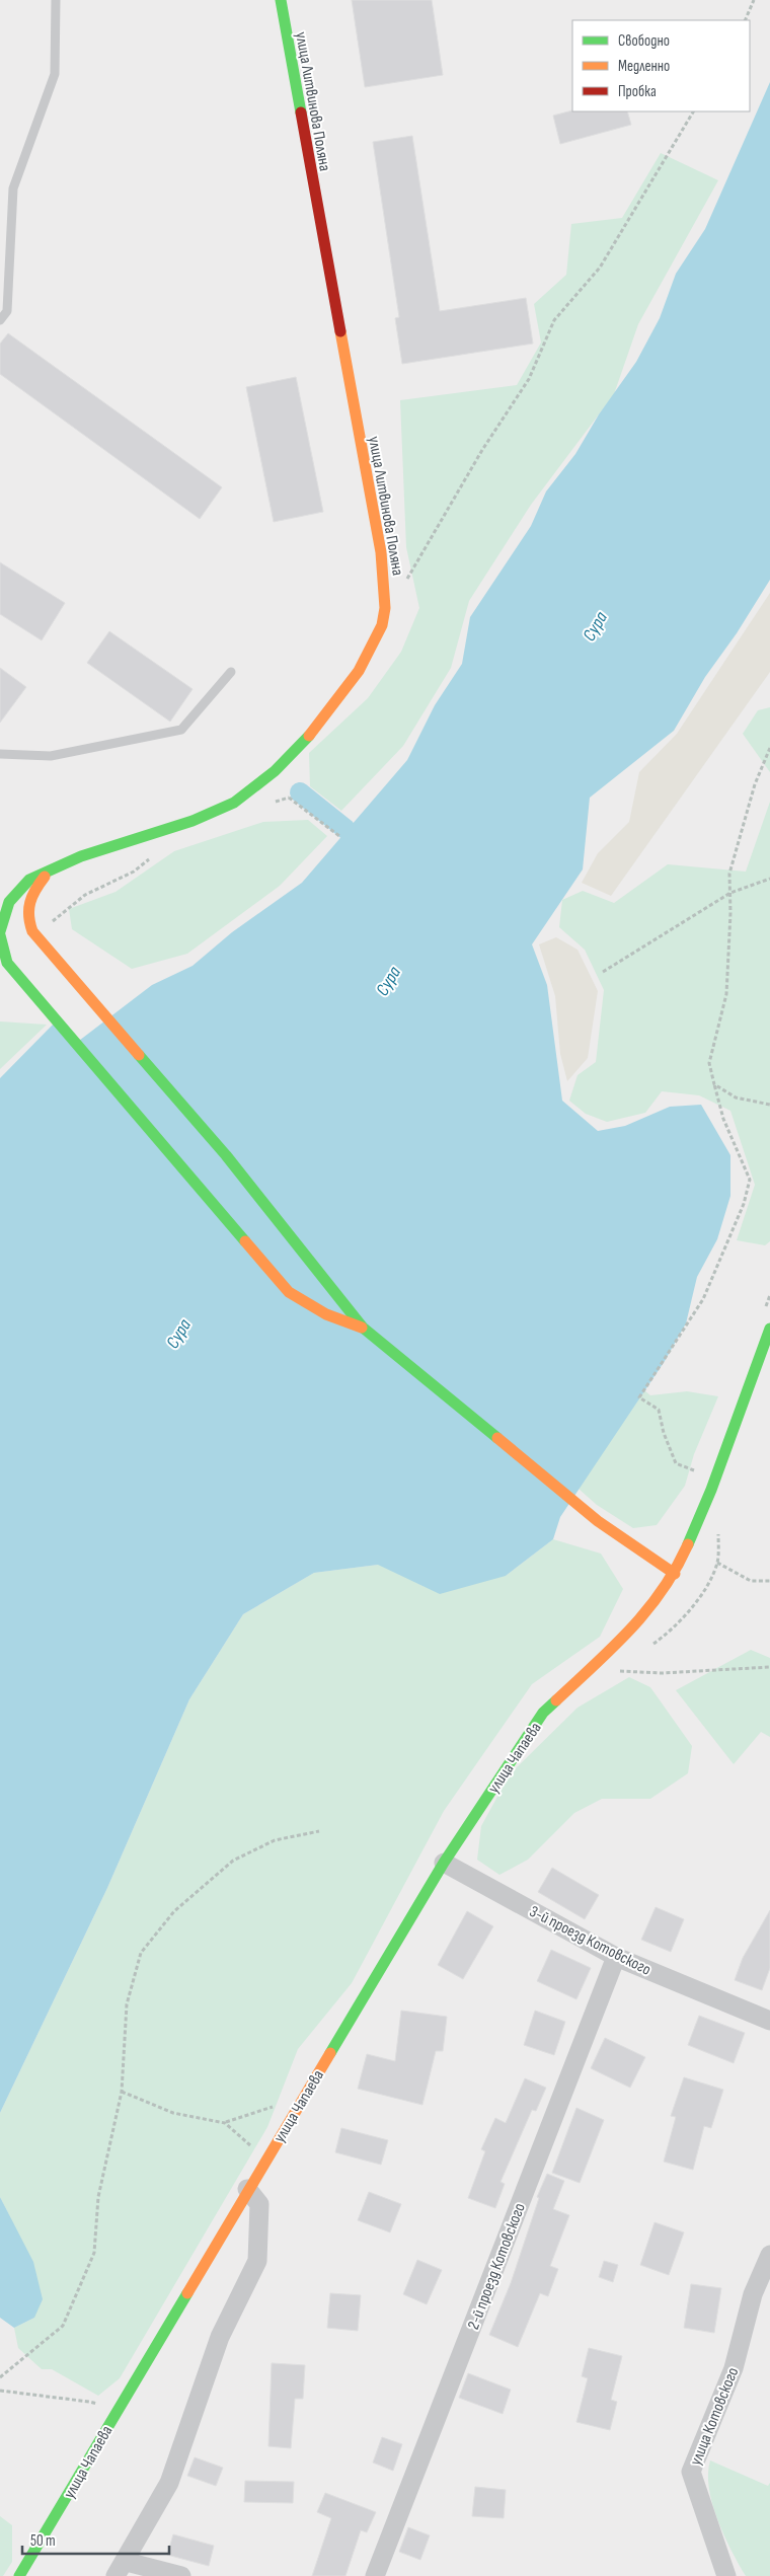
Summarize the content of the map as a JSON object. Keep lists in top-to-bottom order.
{
  "streets": {
    "main road": ["улица Литвинова Поляна", "улица Чапаева"],
    "street": ["3-й проезд Котовского", "2-й проезд Котовского", "улица Котовского"]
  },
  "crossings": [
    ["улица Чапаева", "3-й проезд Котовского"],
    ["3-й проезд Котовского", "2-й проезд Котовского"]
  ],
  "water": ["Сура"],
  "legend": ["Свободно", "Медленно", "Пробка"],
  "scale_bar": "50 m"
}
